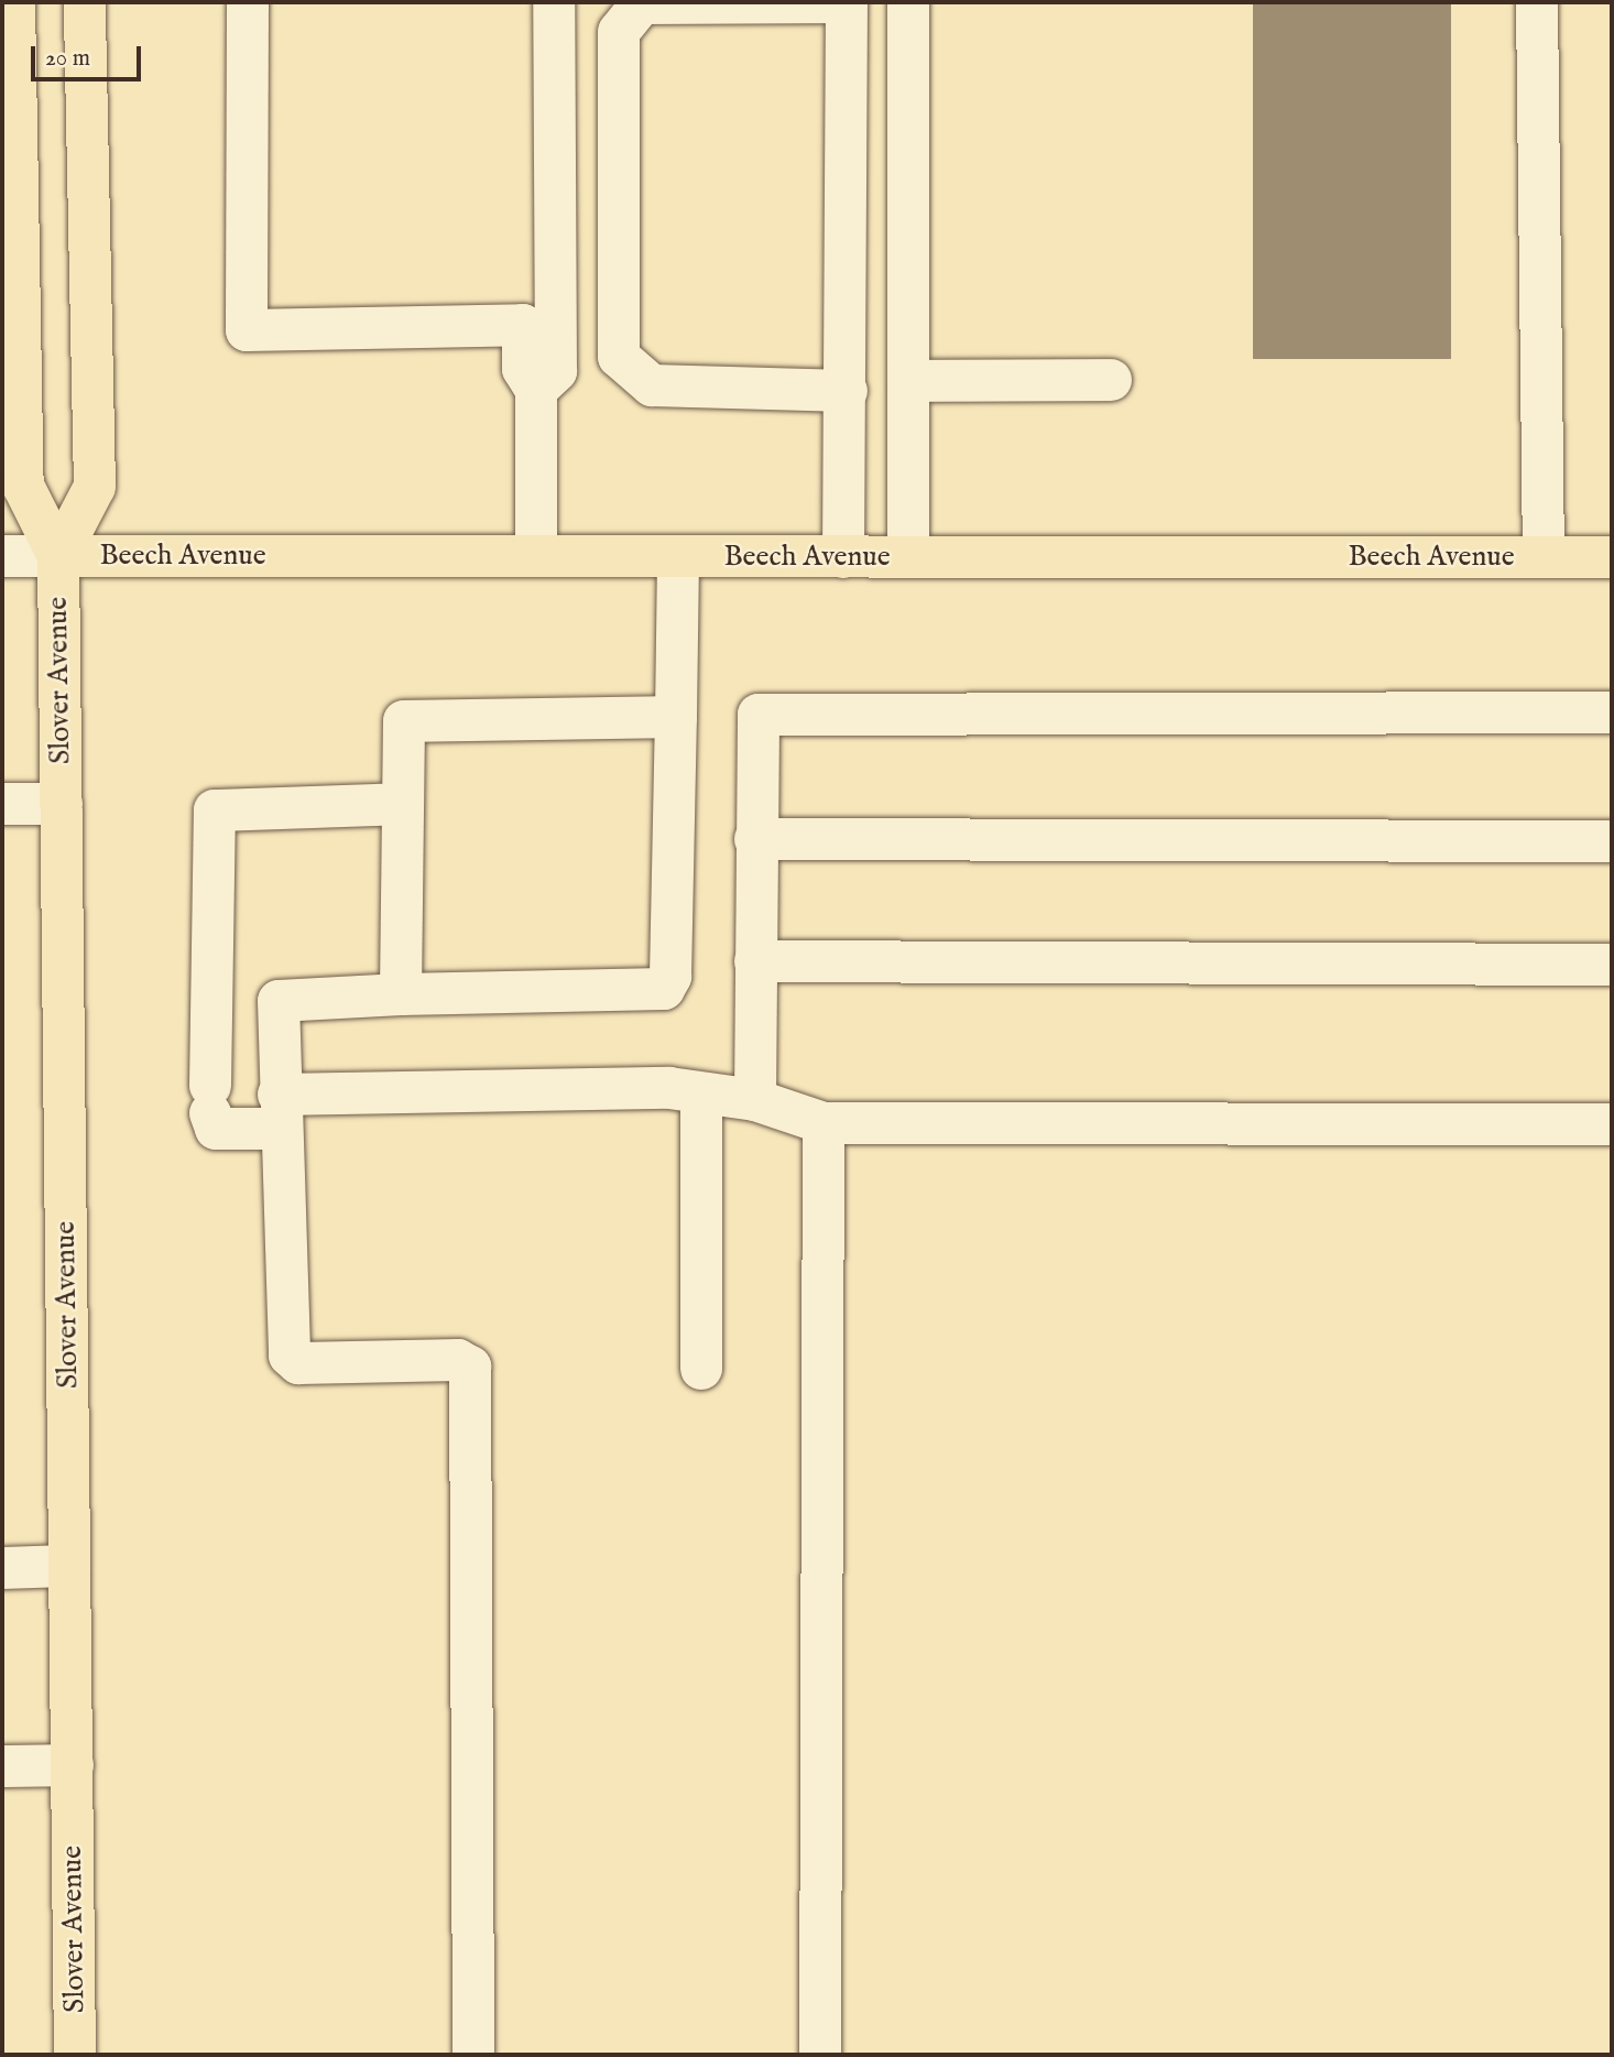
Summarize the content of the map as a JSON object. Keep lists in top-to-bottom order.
{
  "streets": {
    "main road": ["Beech Avenue", "Slover Avenue"]
  },
  "crossings": [
    ["Beech Avenue", "Slover Avenue"]
  ],
  "scale_bar": "20 m"
}
